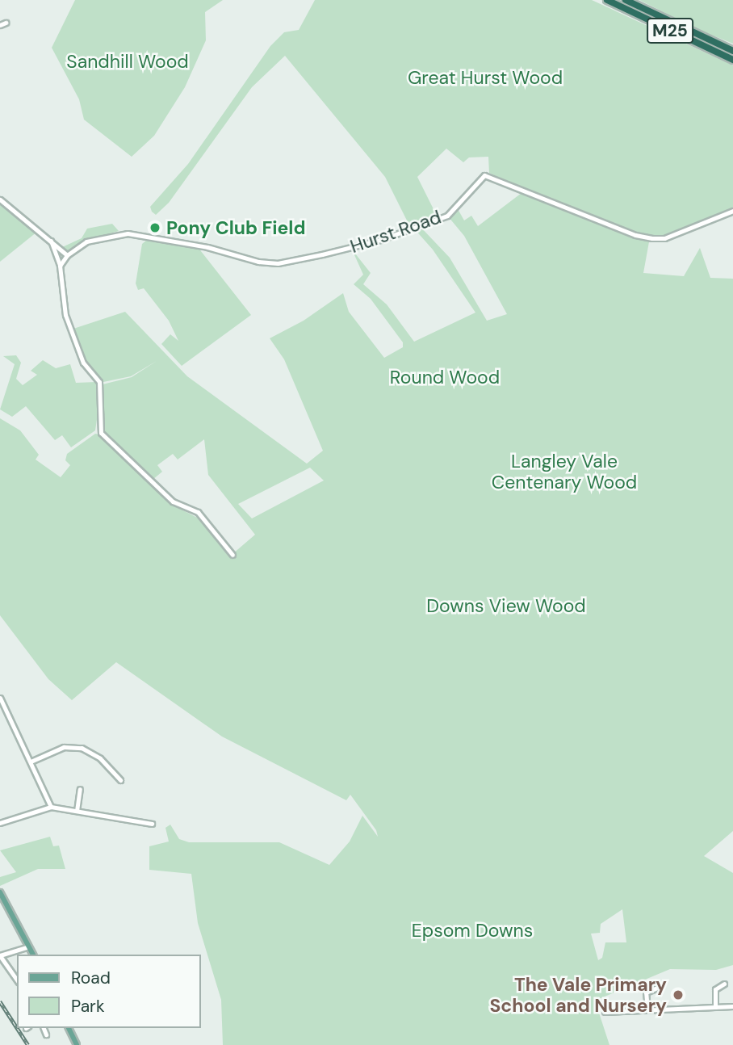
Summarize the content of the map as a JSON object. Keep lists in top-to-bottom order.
{
  "streets": {
    "highway": ["M25"],
    "street": ["Hurst Road"]
  },
  "parks": [
    "Sandhill Wood",
    "Great Hurst Wood",
    "Round Wood",
    "Langley Vale Centenary Wood",
    "Downs View Wood",
    "Epsom Downs"
  ],
  "places": ["Pony Club Field", "The Vale Primary School and Nursery"],
  "legend": ["Road", "Park"]
}
